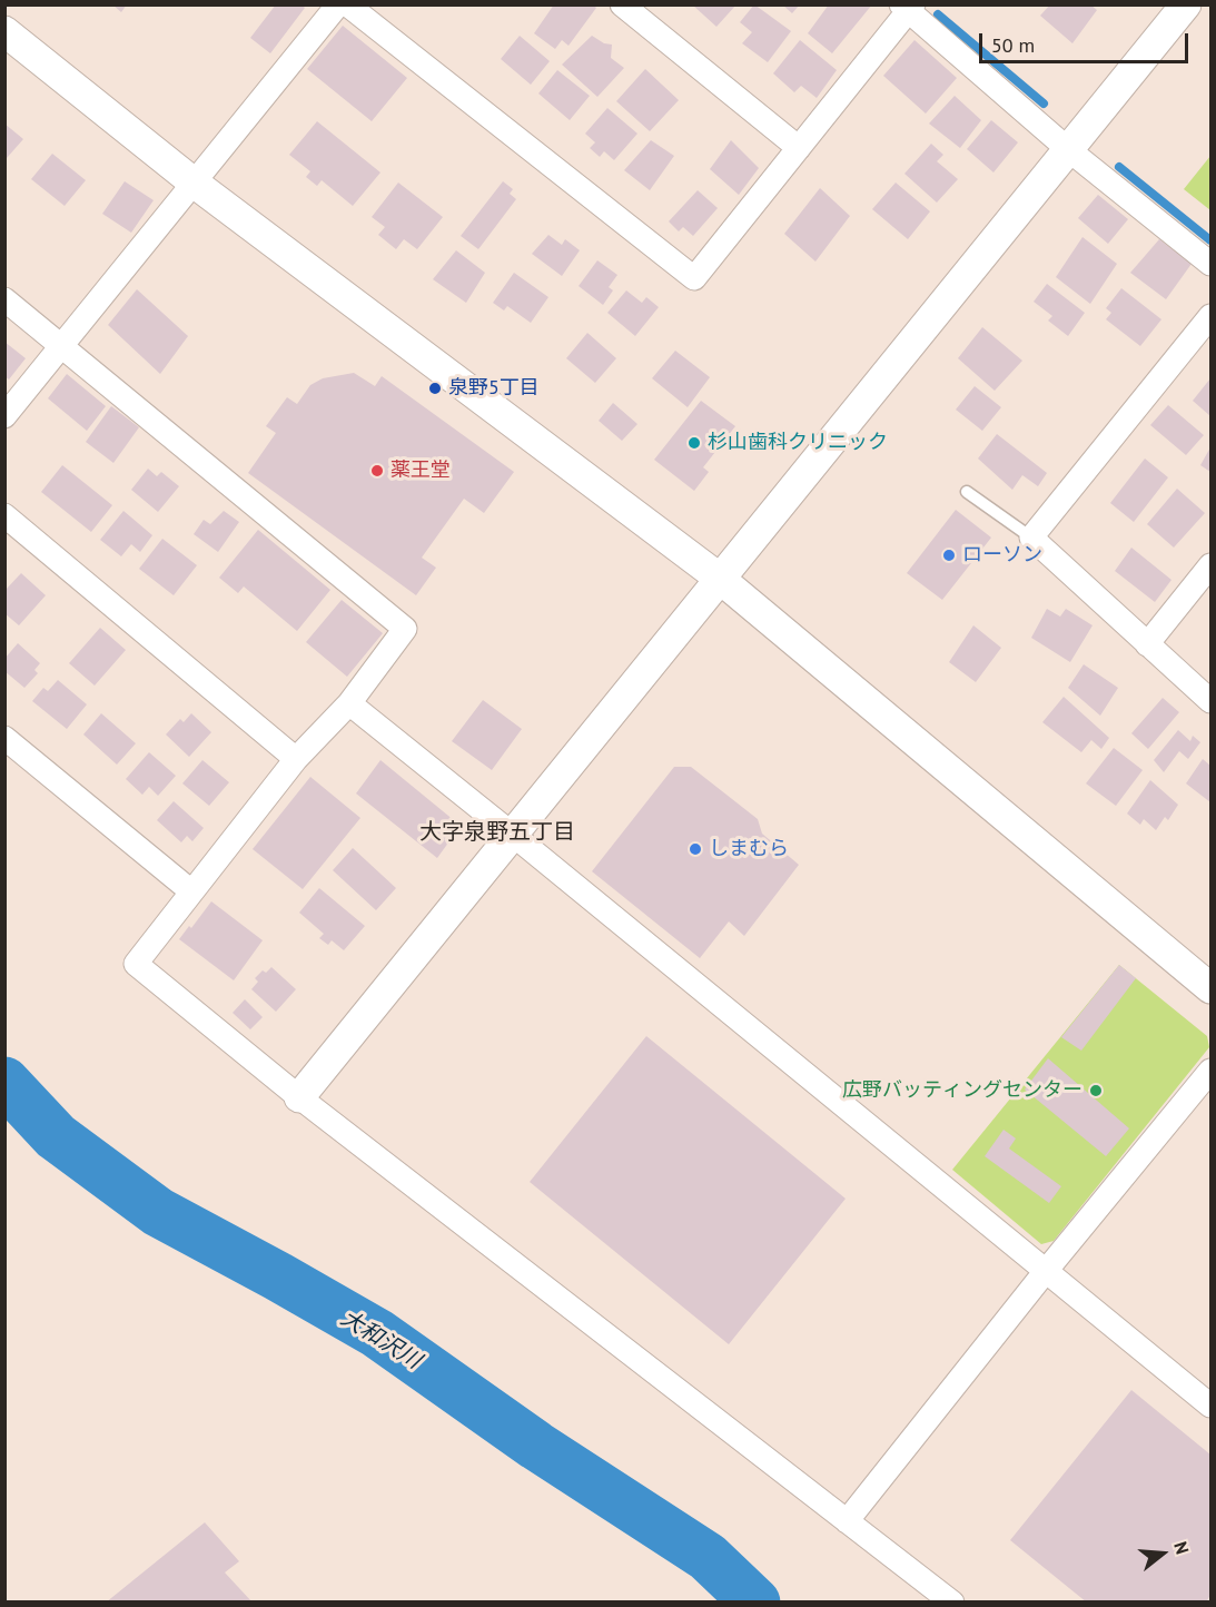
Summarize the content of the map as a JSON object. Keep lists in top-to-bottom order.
{
  "districts": ["大字泉野五丁目"],
  "water": ["大和沢川"],
  "places": [
    "泉野5丁目",
    "杉山歯科クリニック",
    "薬王堂",
    "ローソン",
    "しまむら",
    "広野バッティングセンター"
  ],
  "scale_bar": "50 m",
  "north": "right"
}
